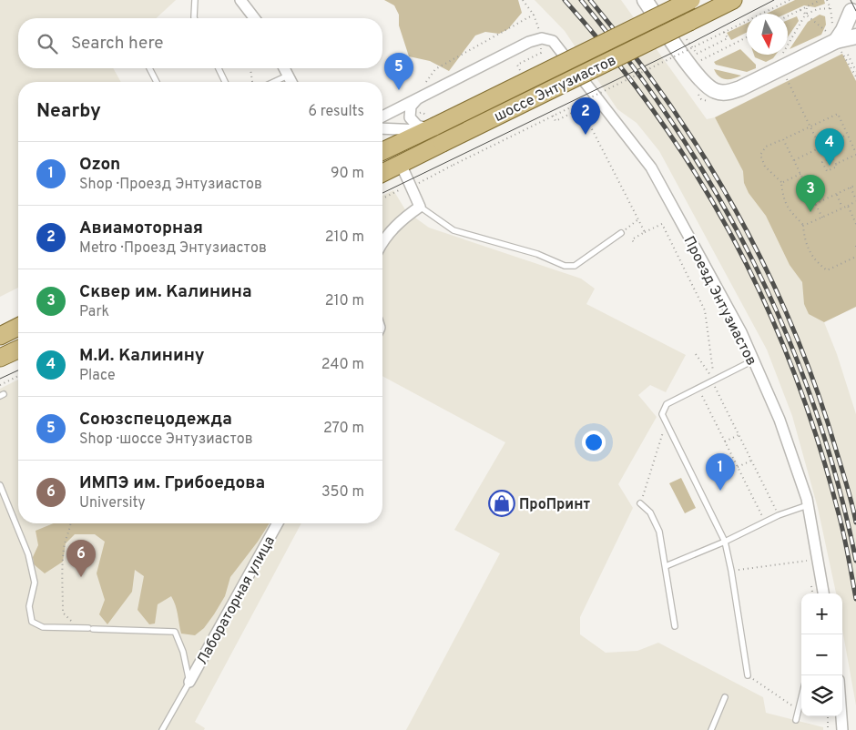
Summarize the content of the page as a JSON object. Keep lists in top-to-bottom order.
{
  "streets": {
    "main road": ["шоссе Энтузиастов"],
    "street": ["Проезд Энтузиастов", "Лабораторная улица"]
  },
  "places": {
    "shop": ["ПроПринт"]
  },
  "north": "bottom",
  "page": {
    "search": "Search here",
    "pins": [
      "5",
      "2",
      "4",
      "3",
      "1",
      "6"
    ],
    "heading": ["Nearby", "6 results"],
    "list": [
      {
        "mark": "1",
        "name": "Ozon",
        "note": "Shop · Проезд Энтузиастов",
        "value": "90 m"
      },
      {
        "mark": "2",
        "name": "Авиамоторная",
        "note": "Metro · Проезд Энтузиастов",
        "value": "210 m"
      },
      {
        "mark": "3",
        "name": "Сквер им. Калинина",
        "note": "Park",
        "value": "210 m"
      },
      {
        "mark": "4",
        "name": "М.И. Калинину",
        "note": "Place",
        "value": "240 m"
      },
      {
        "mark": "5",
        "name": "Союзспецодежда",
        "note": "Shop · шоссе Энтузиастов",
        "value": "270 m"
      },
      {
        "mark": "6",
        "name": "ИМПЭ им. Грибоедова",
        "note": "University",
        "value": "350 m"
      }
    ],
    "map_buttons": ["+", "−"]
  }
}
